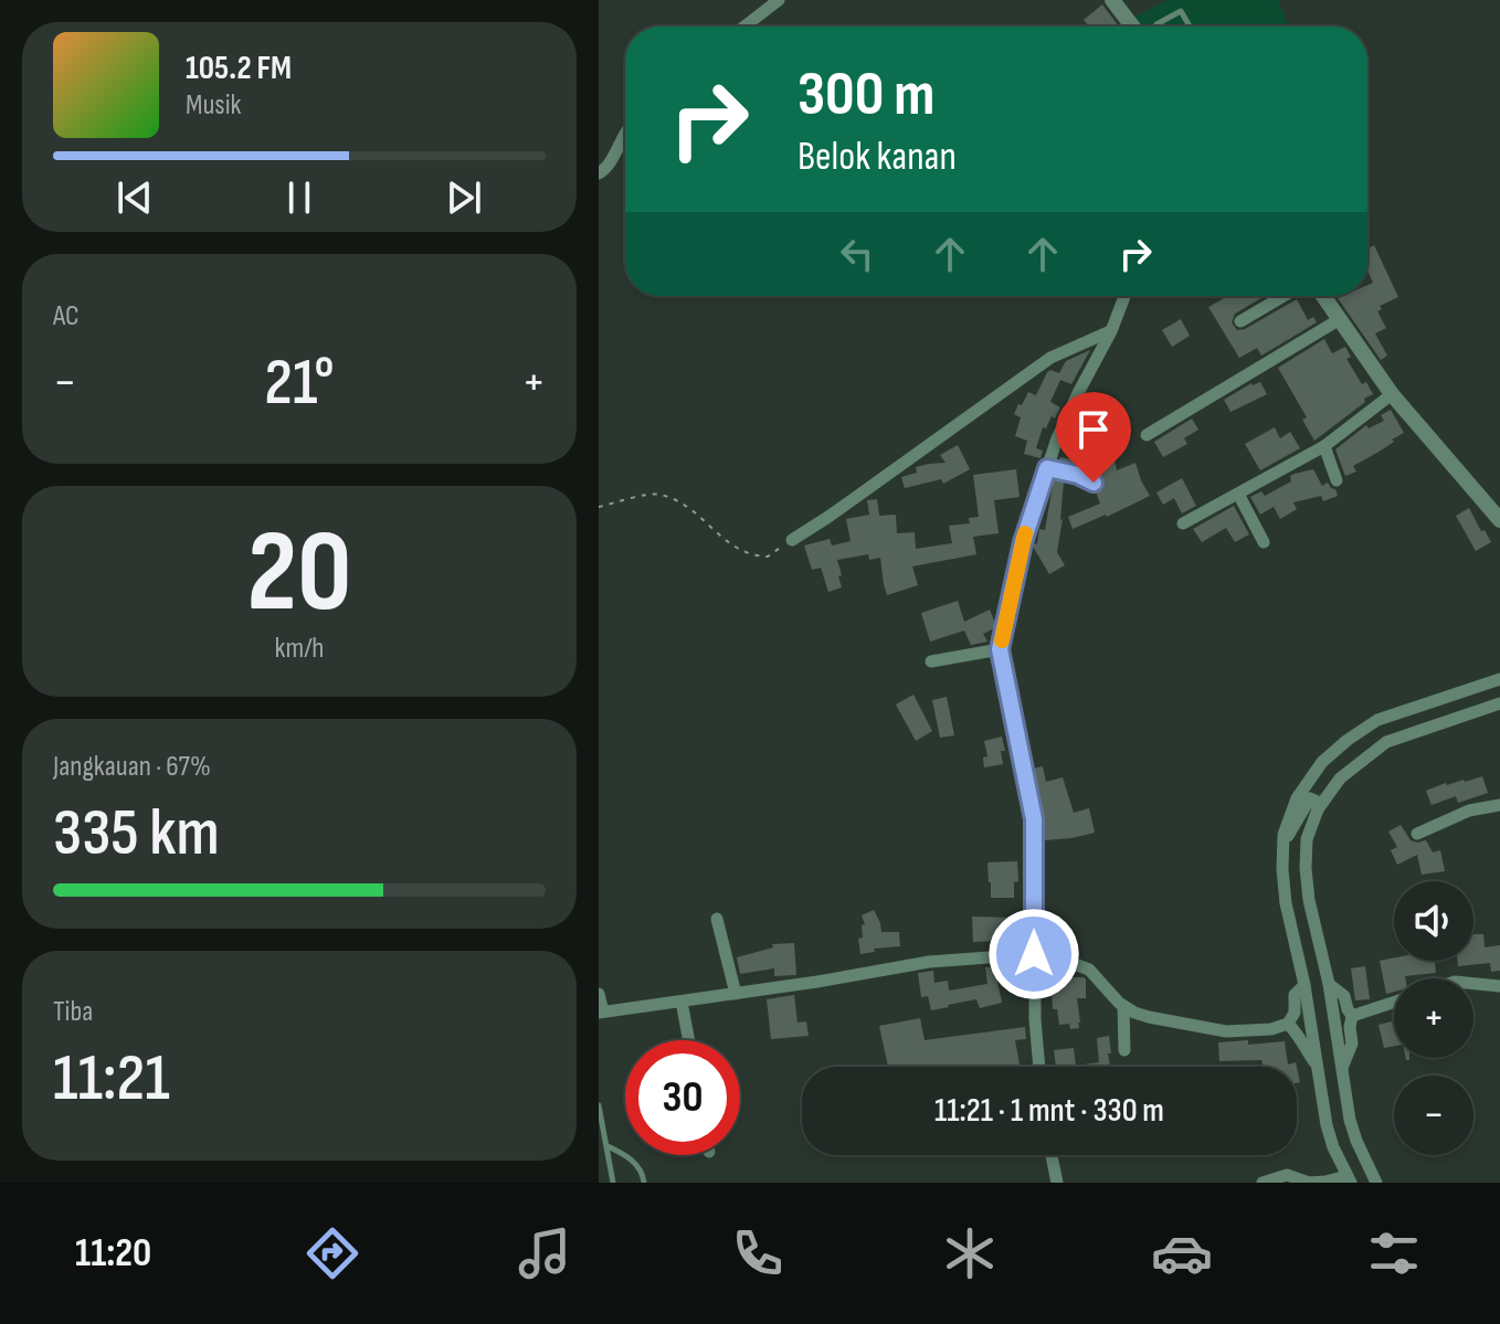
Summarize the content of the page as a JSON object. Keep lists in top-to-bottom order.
{
  "page": {
    "turn": ["300 m", "Belok kanan"],
    "song": ["105.2 FM", "Musik"],
    "tile": [
      "AC",
      ["20", "km/h"],
      ["Jangkauan · 67%", "335 km"],
      ["Tiba", "11:21"]
    ],
    "heat": ["−", "21°", "+"],
    "map_buttons": ["+", "−"],
    "limit": "30",
    "trip": "11:21 · 1 mnt · 330 m",
    "tabs": "11:20"
  }
}
